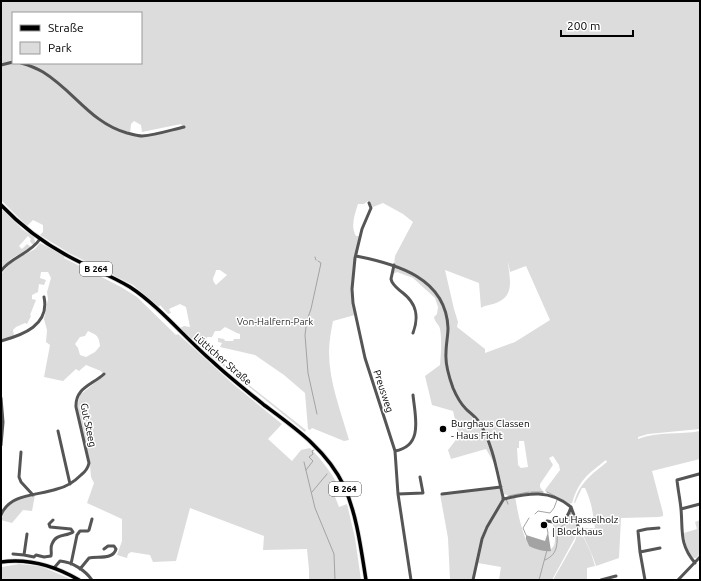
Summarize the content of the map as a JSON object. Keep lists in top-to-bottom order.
{
  "streets": {
    "main road": ["B 264", "Lütticher Straße"],
    "street": ["Preusweg", "Gut Steeg"]
  },
  "parks": ["Von-Halfern-Park"],
  "places": ["Burghaus Classen - Haus Ficht", "Gut Hasselholz | Blockhaus"],
  "legend": ["Straße", "Park"],
  "scale_bar": "200 m"
}
